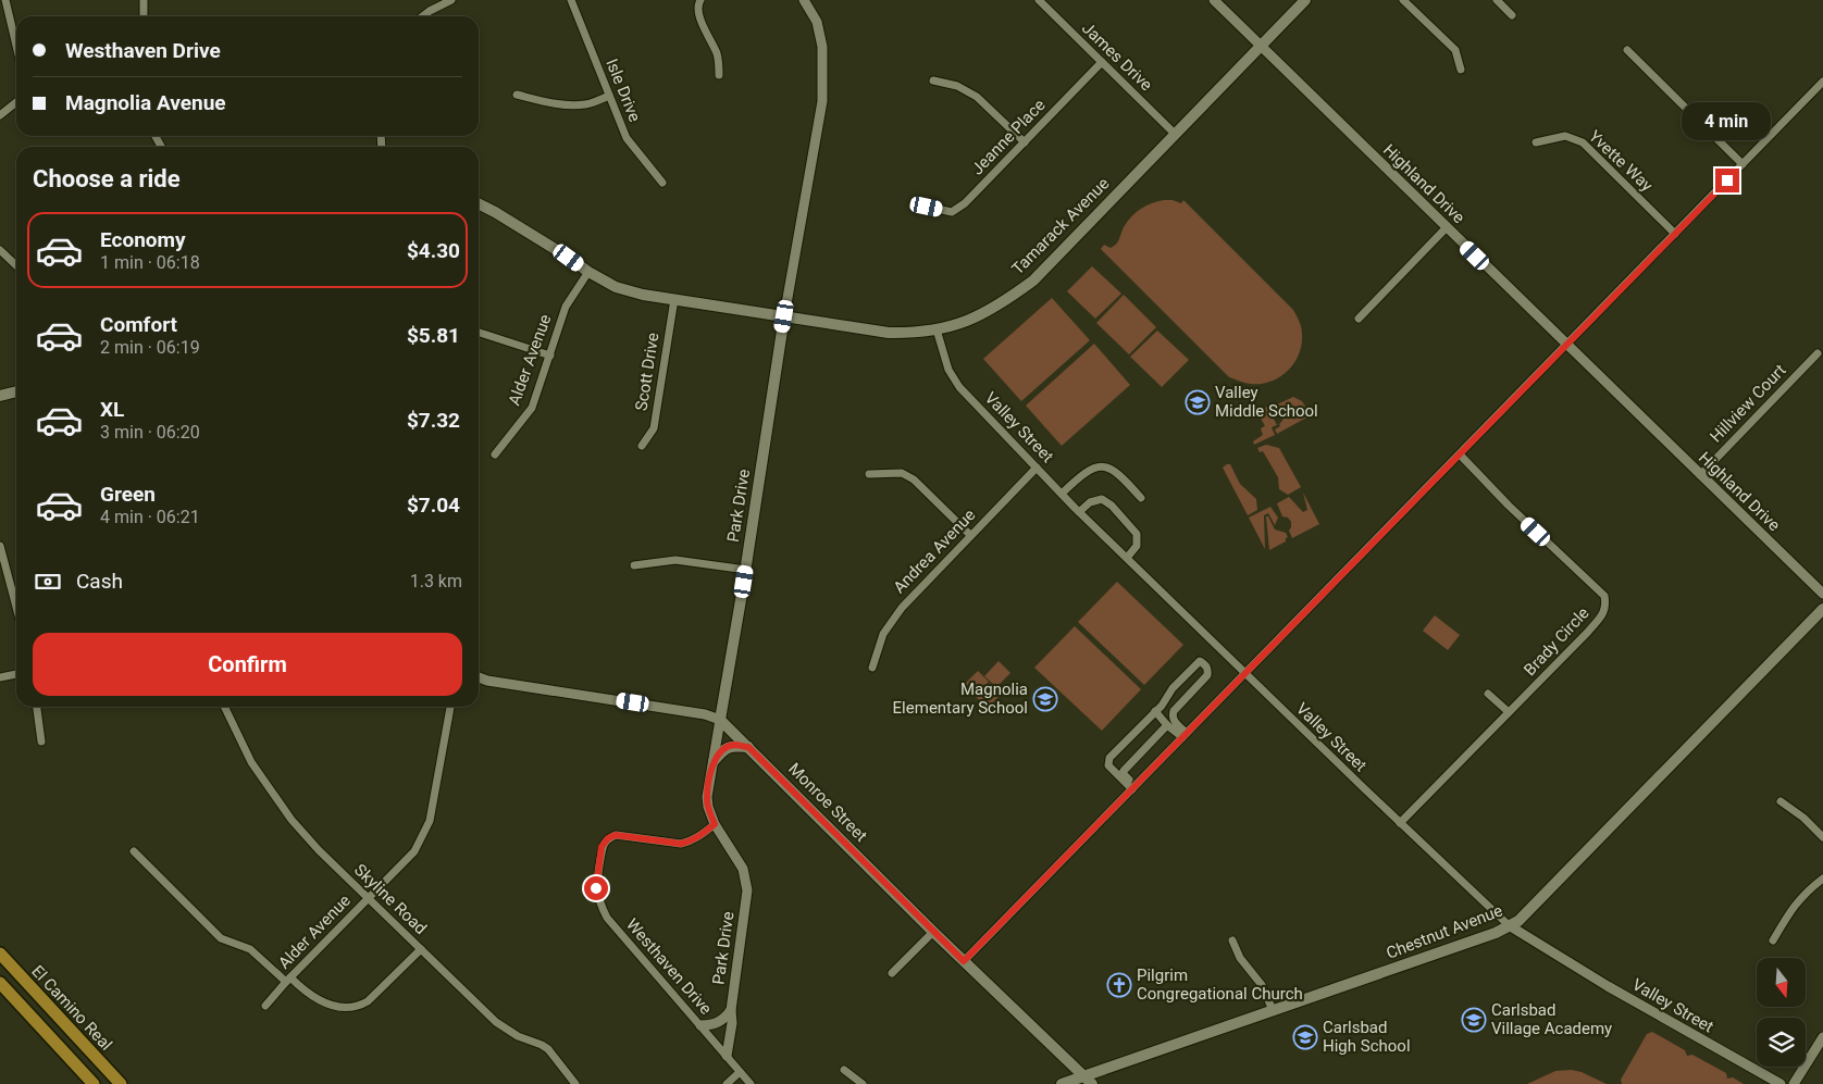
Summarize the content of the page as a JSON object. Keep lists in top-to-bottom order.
{
  "streets": {
    "main road": [
      "Tamarack Avenue",
      "Park Drive",
      "Monroe Street",
      "Chestnut Avenue",
      "El Camino Real"
    ],
    "street": [
      "James Drive",
      "Isle Drive",
      "Jeanne Place",
      "Yvette Way",
      "Highland Drive",
      "Alder Avenue",
      "Scott Drive",
      "Hillview Court",
      "Valley Street",
      "Andrea Avenue",
      "Brady Circle",
      "Skyline Road",
      "Westhaven Drive"
    ]
  },
  "crossings": [
    ["James Drive", "Jeanne Place"],
    ["James Drive", "Tamarack Avenue"],
    ["Highland Drive", "Tamarack Avenue"],
    ["Highland Drive", "Hillview Court"],
    ["Tamarack Avenue", "Alder Avenue"],
    ["Tamarack Avenue", "Scott Drive"],
    ["Tamarack Avenue", "Valley Street"],
    ["Tamarack Avenue", "Park Drive"],
    ["Alder Avenue", "Skyline Road"],
    ["Valley Street", "Andrea Avenue"],
    ["Valley Street", "Brady Circle"],
    ["Valley Street", "Chestnut Avenue"],
    ["Park Drive", "Monroe Street"],
    ["Park Drive", "Westhaven Drive"],
    ["Monroe Street", "Chestnut Avenue"]
  ],
  "places": {
    "school or university": [
      "Valley Middle School",
      "Magnolia Elementary School",
      "Carlsbad Village Academy",
      "Carlsbad High School"
    ],
    "church": ["Pilgrim Congregational Church"]
  },
  "north": "bottom",
  "page": {
    "banner": ["Westhaven Drive", "Magnolia Avenue"],
    "bubble": "4 min",
    "heading": "Choose a ride",
    "list": [
      {
        "name": "Economy",
        "note": "1 min · 06:18",
        "value": "$4.30"
      },
      {
        "name": "Comfort",
        "note": "2 min · 06:19",
        "value": "$5.81"
      },
      {
        "name": "XL",
        "note": "3 min · 06:20",
        "value": "$7.32"
      },
      {
        "name": "Green",
        "note": "4 min · 06:21",
        "value": "$7.04"
      }
    ],
    "pay": ["Cash", "1.3 km"],
    "buttons": "Confirm"
  }
}
